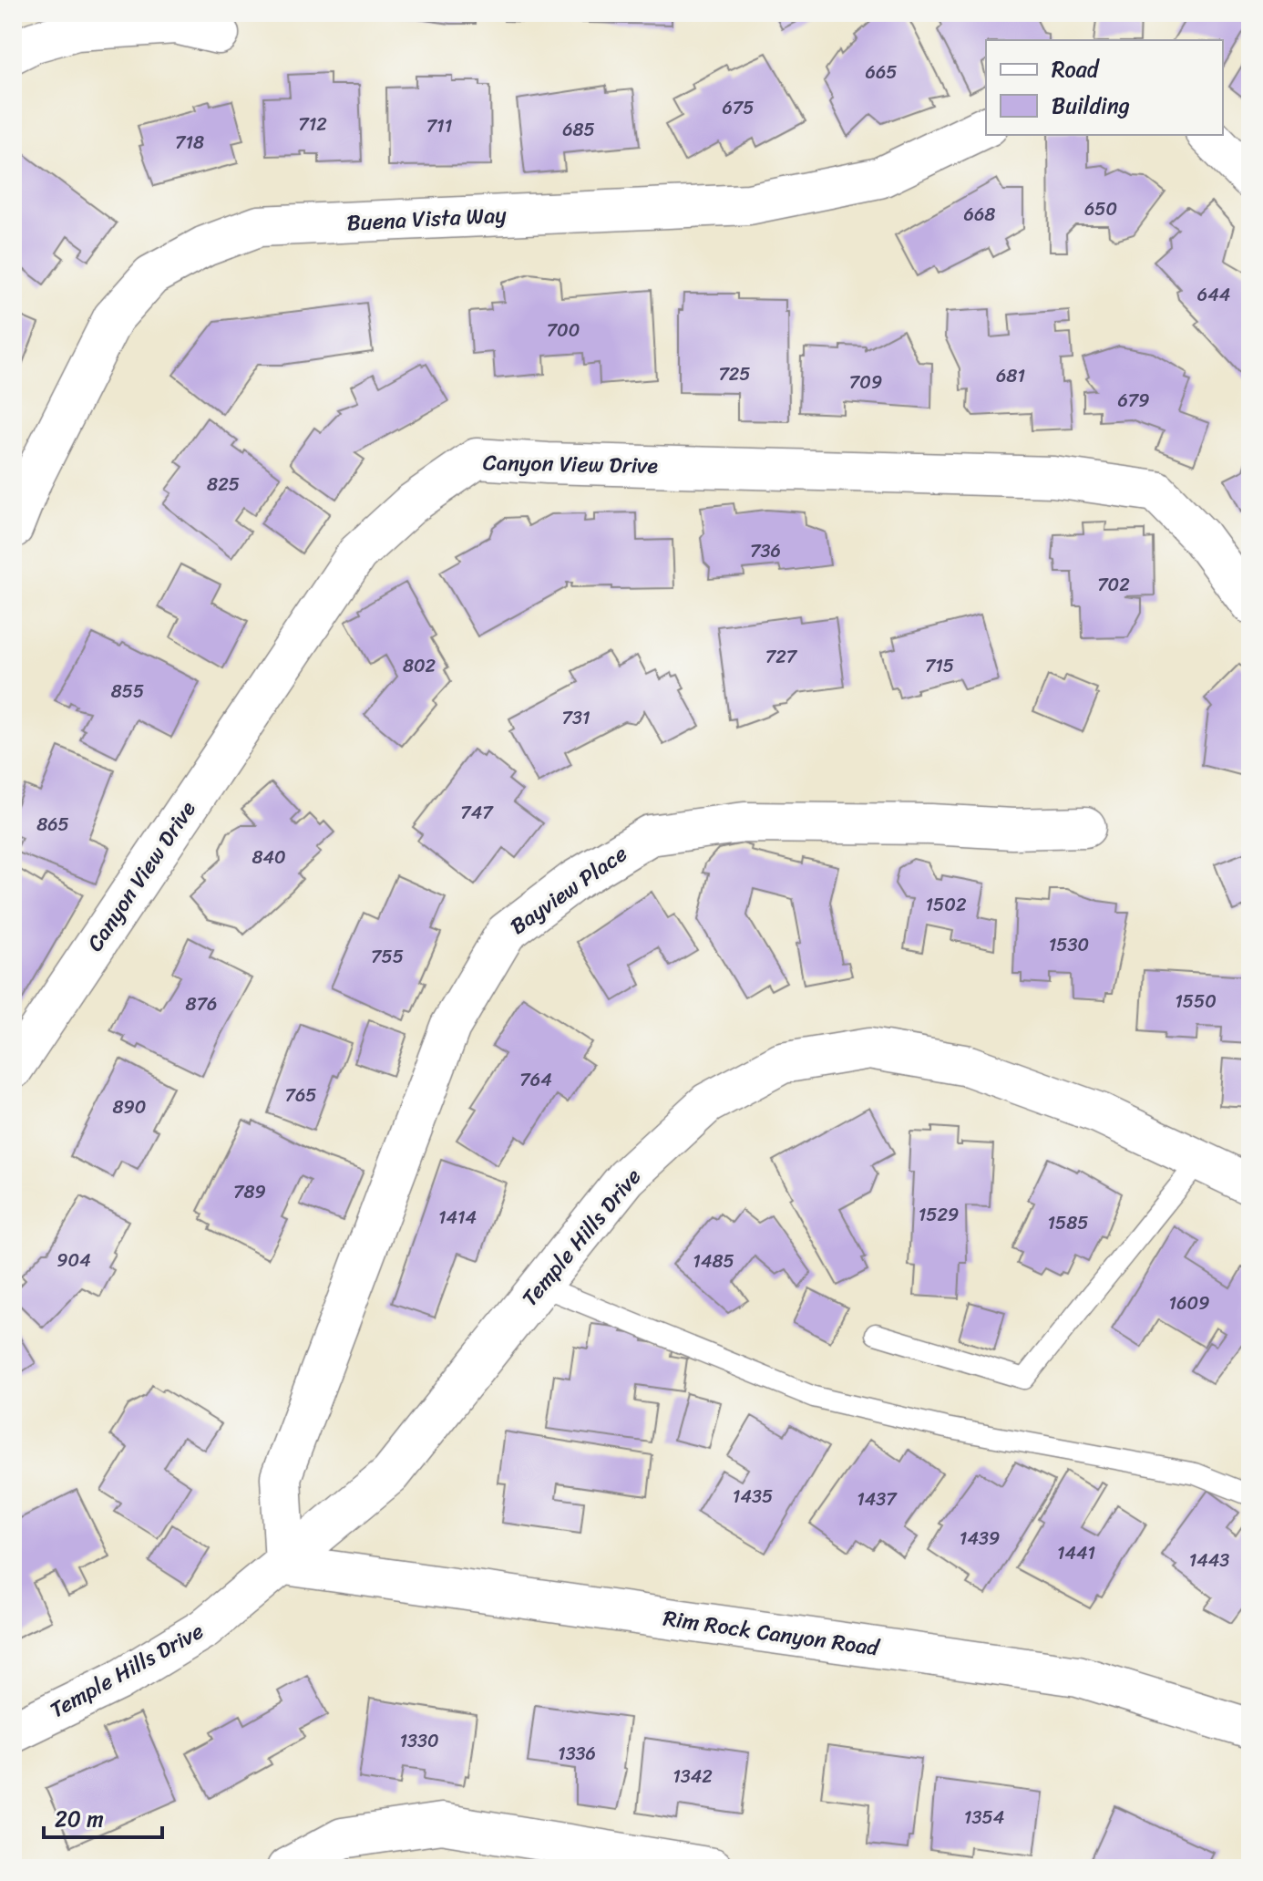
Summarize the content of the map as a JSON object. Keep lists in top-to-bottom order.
{
  "streets": {
    "street": [
      "Buena Vista Way",
      "Canyon View Drive",
      "Bayview Place",
      "Temple Hills Drive",
      "Rim Rock Canyon Road"
    ]
  },
  "crossings": [
    ["Bayview Place", "Temple Hills Drive"],
    ["Bayview Place", "Rim Rock Canyon Road"],
    ["Temple Hills Drive", "Rim Rock Canyon Road"]
  ],
  "house_numbers": [
    "665",
    "675",
    "712",
    "711",
    "685",
    "718",
    "650",
    "668",
    "644",
    "700",
    "725",
    "681",
    "709",
    "679",
    "825",
    "736",
    "702",
    "727",
    "802",
    "715",
    "855",
    "731",
    "747",
    "865",
    "840",
    "1502",
    "1530",
    "755",
    "1550",
    "876",
    "764",
    "765",
    "890",
    "789",
    "1529",
    "1414",
    "1585",
    "904",
    "1485",
    "1609",
    "1435",
    "1437",
    "1439",
    "1441",
    "1443",
    "1330",
    "1336",
    "1342",
    "1354"
  ],
  "legend": ["Road", "Building"],
  "scale_bar": "20 m"
}
